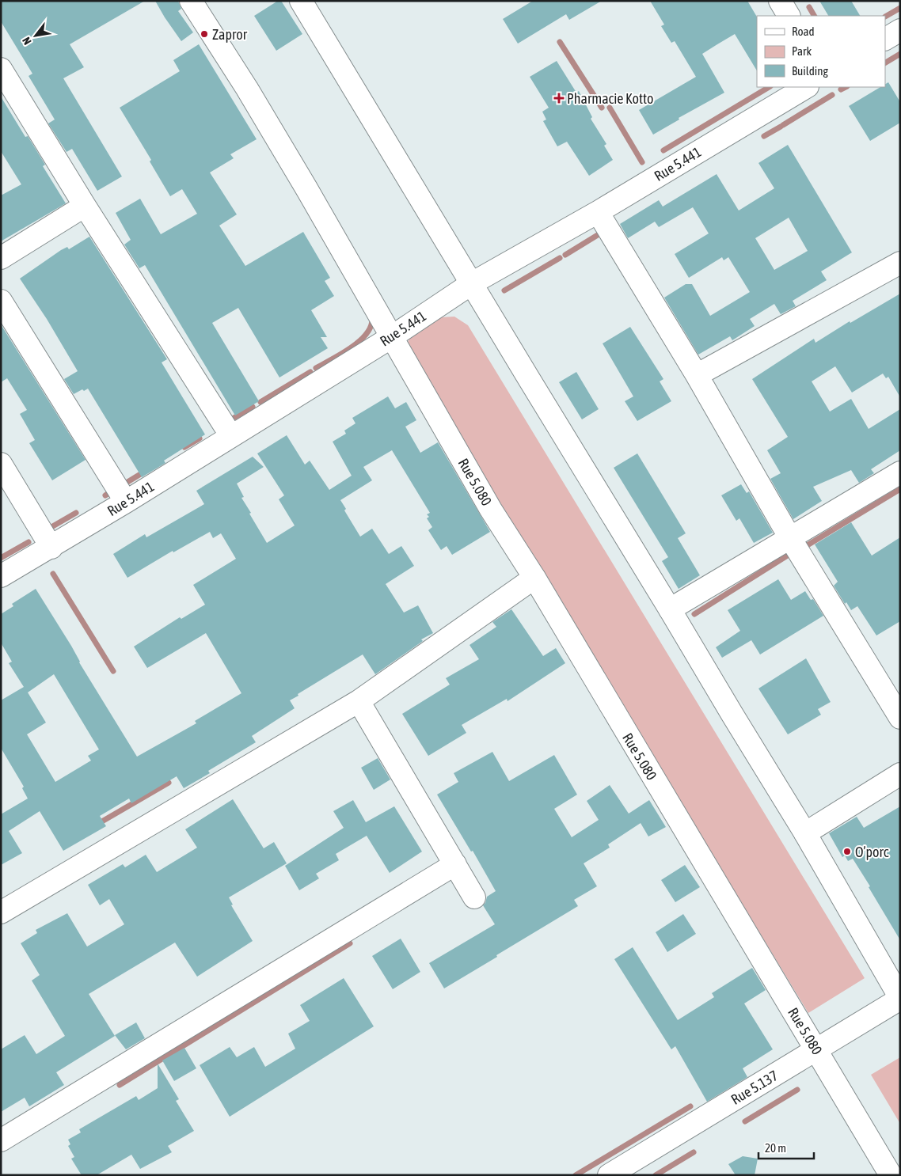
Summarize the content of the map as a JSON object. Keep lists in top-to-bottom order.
{
  "streets": {
    "street": ["Rue 5.441", "Rue 5.080", "Rue 5.137"]
  },
  "crossings": [
    ["Rue 5.441", "Rue 5.080"],
    ["Rue 5.080", "Rue 5.137"]
  ],
  "places": {
    "other": ["Zapror", "O’porc"],
    "health": ["Pharmacie Kotto"]
  },
  "legend": ["Road", "Park", "Building"],
  "scale_bar": "20 m",
  "north": "bottom left"
}
